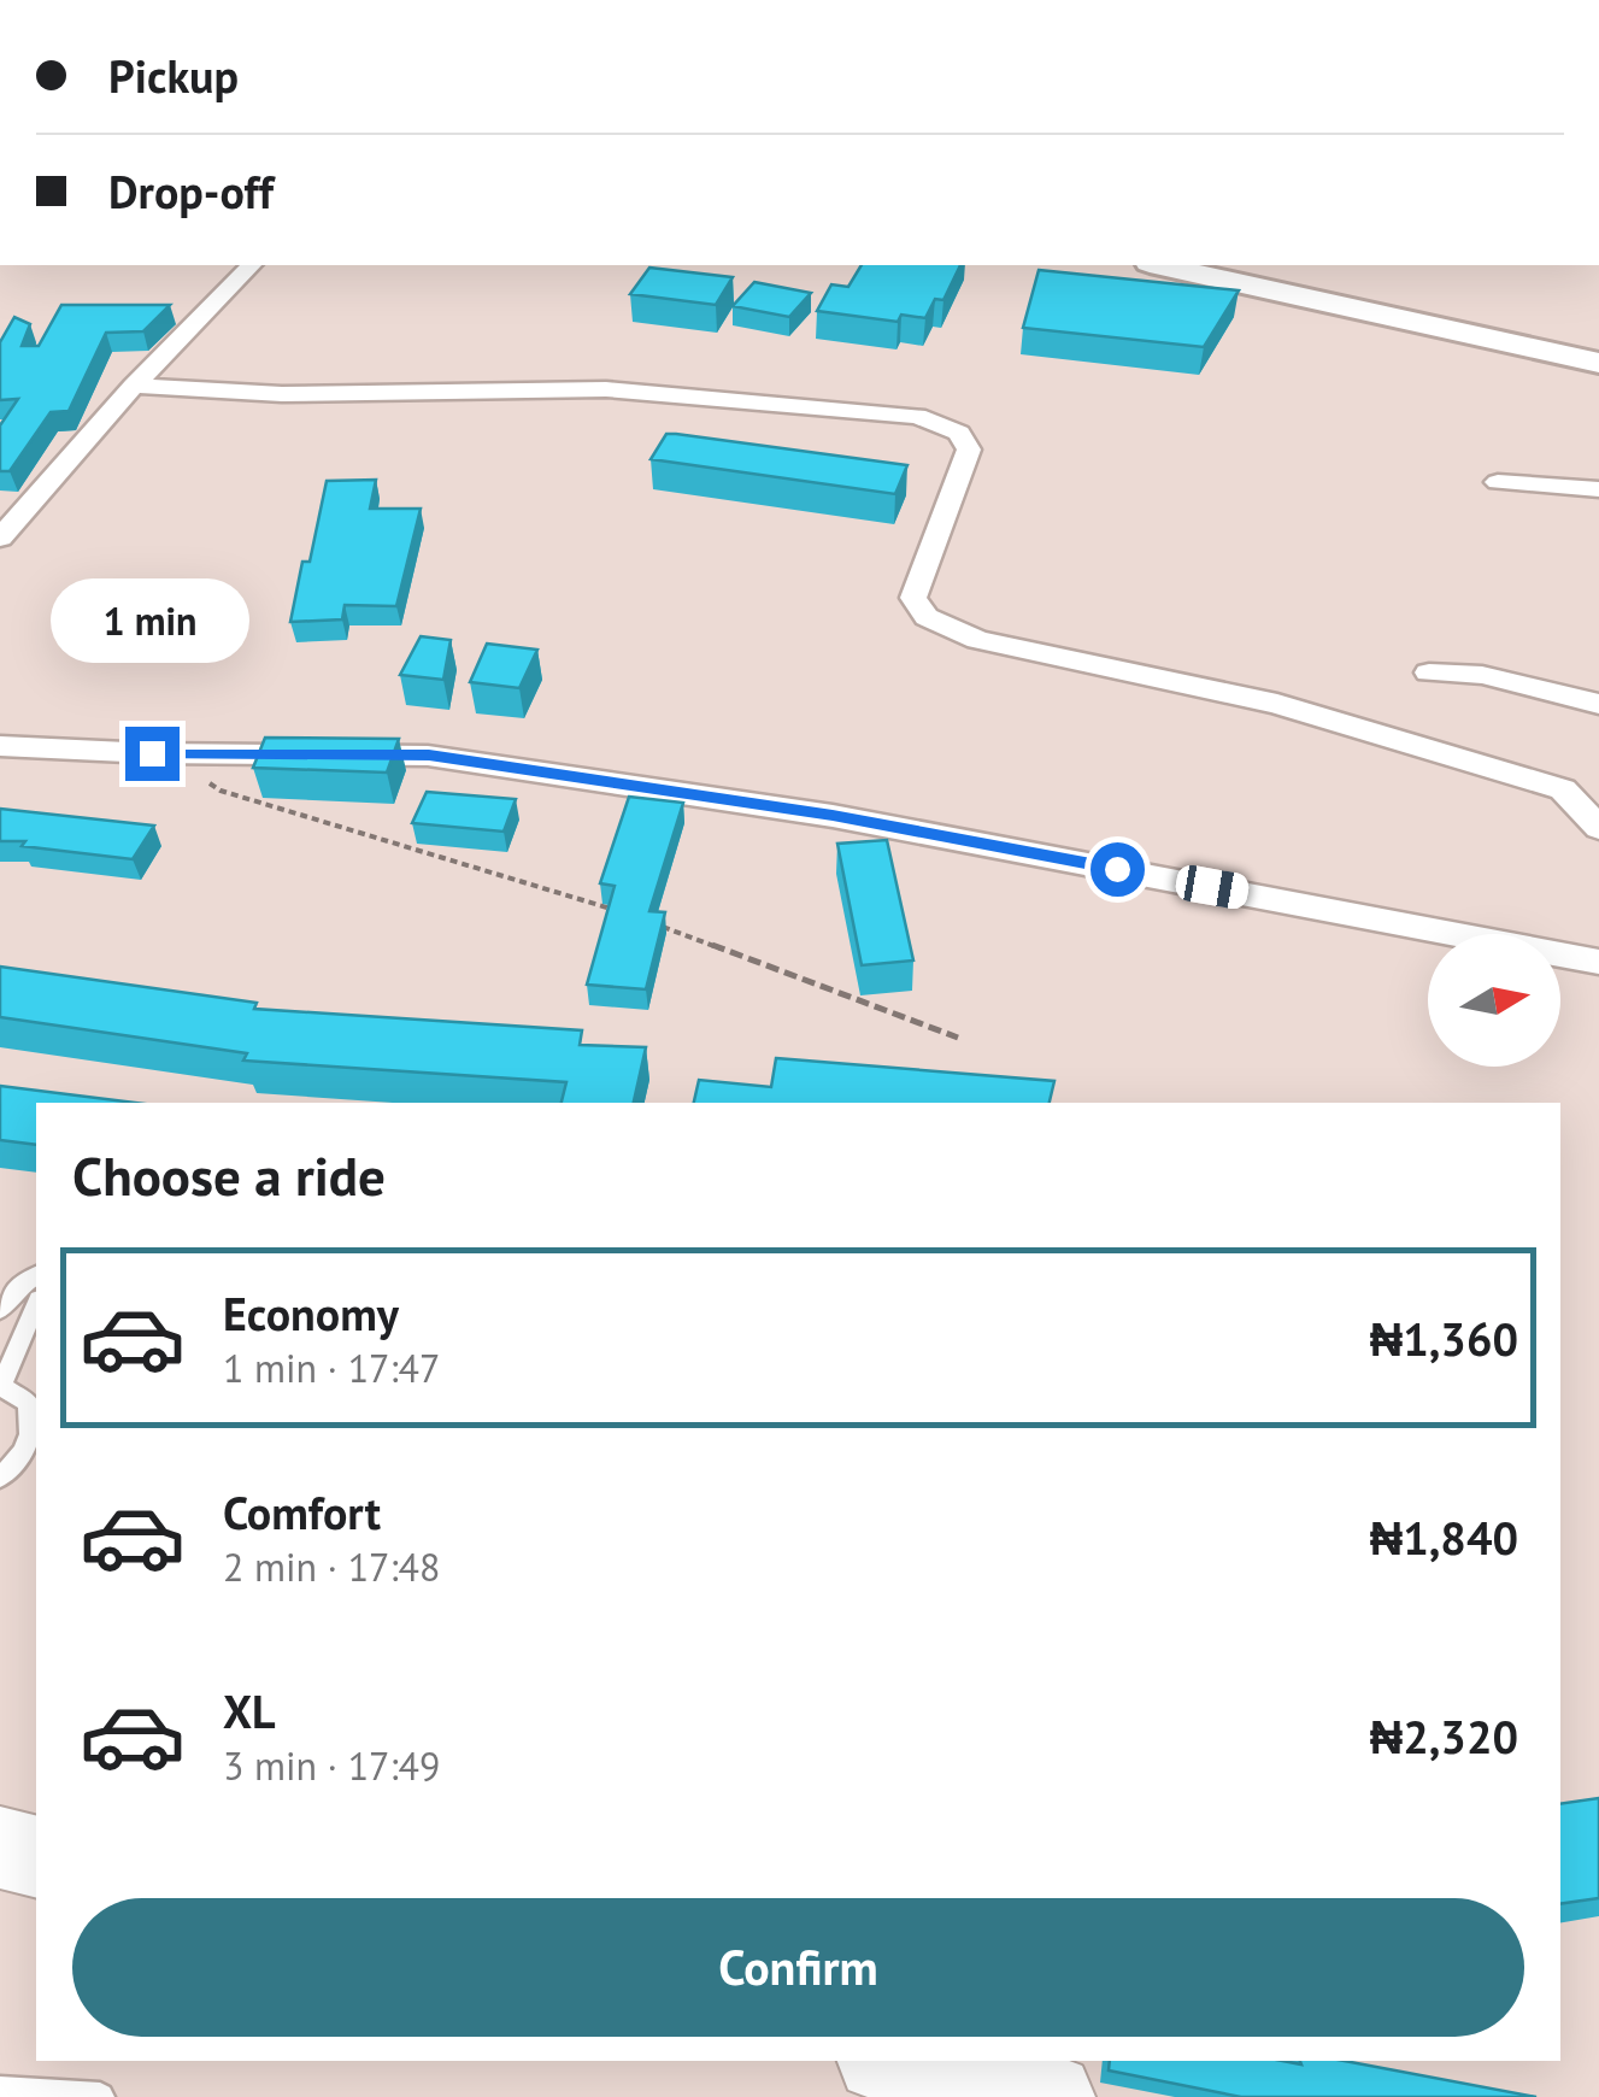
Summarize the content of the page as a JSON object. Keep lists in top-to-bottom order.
{
  "north": "right",
  "page": {
    "banner": ["Pickup", "Drop-off"],
    "bubble": "1 min",
    "heading": "Choose a ride",
    "list": [
      {
        "name": "Economy",
        "note": "1 min · 17:47",
        "value": "₦1,360"
      },
      {
        "name": "Comfort",
        "note": "2 min · 17:48",
        "value": "₦1,840"
      },
      {
        "name": "XL",
        "note": "3 min · 17:49",
        "value": "₦2,320"
      }
    ],
    "buttons": "Confirm"
  }
}
